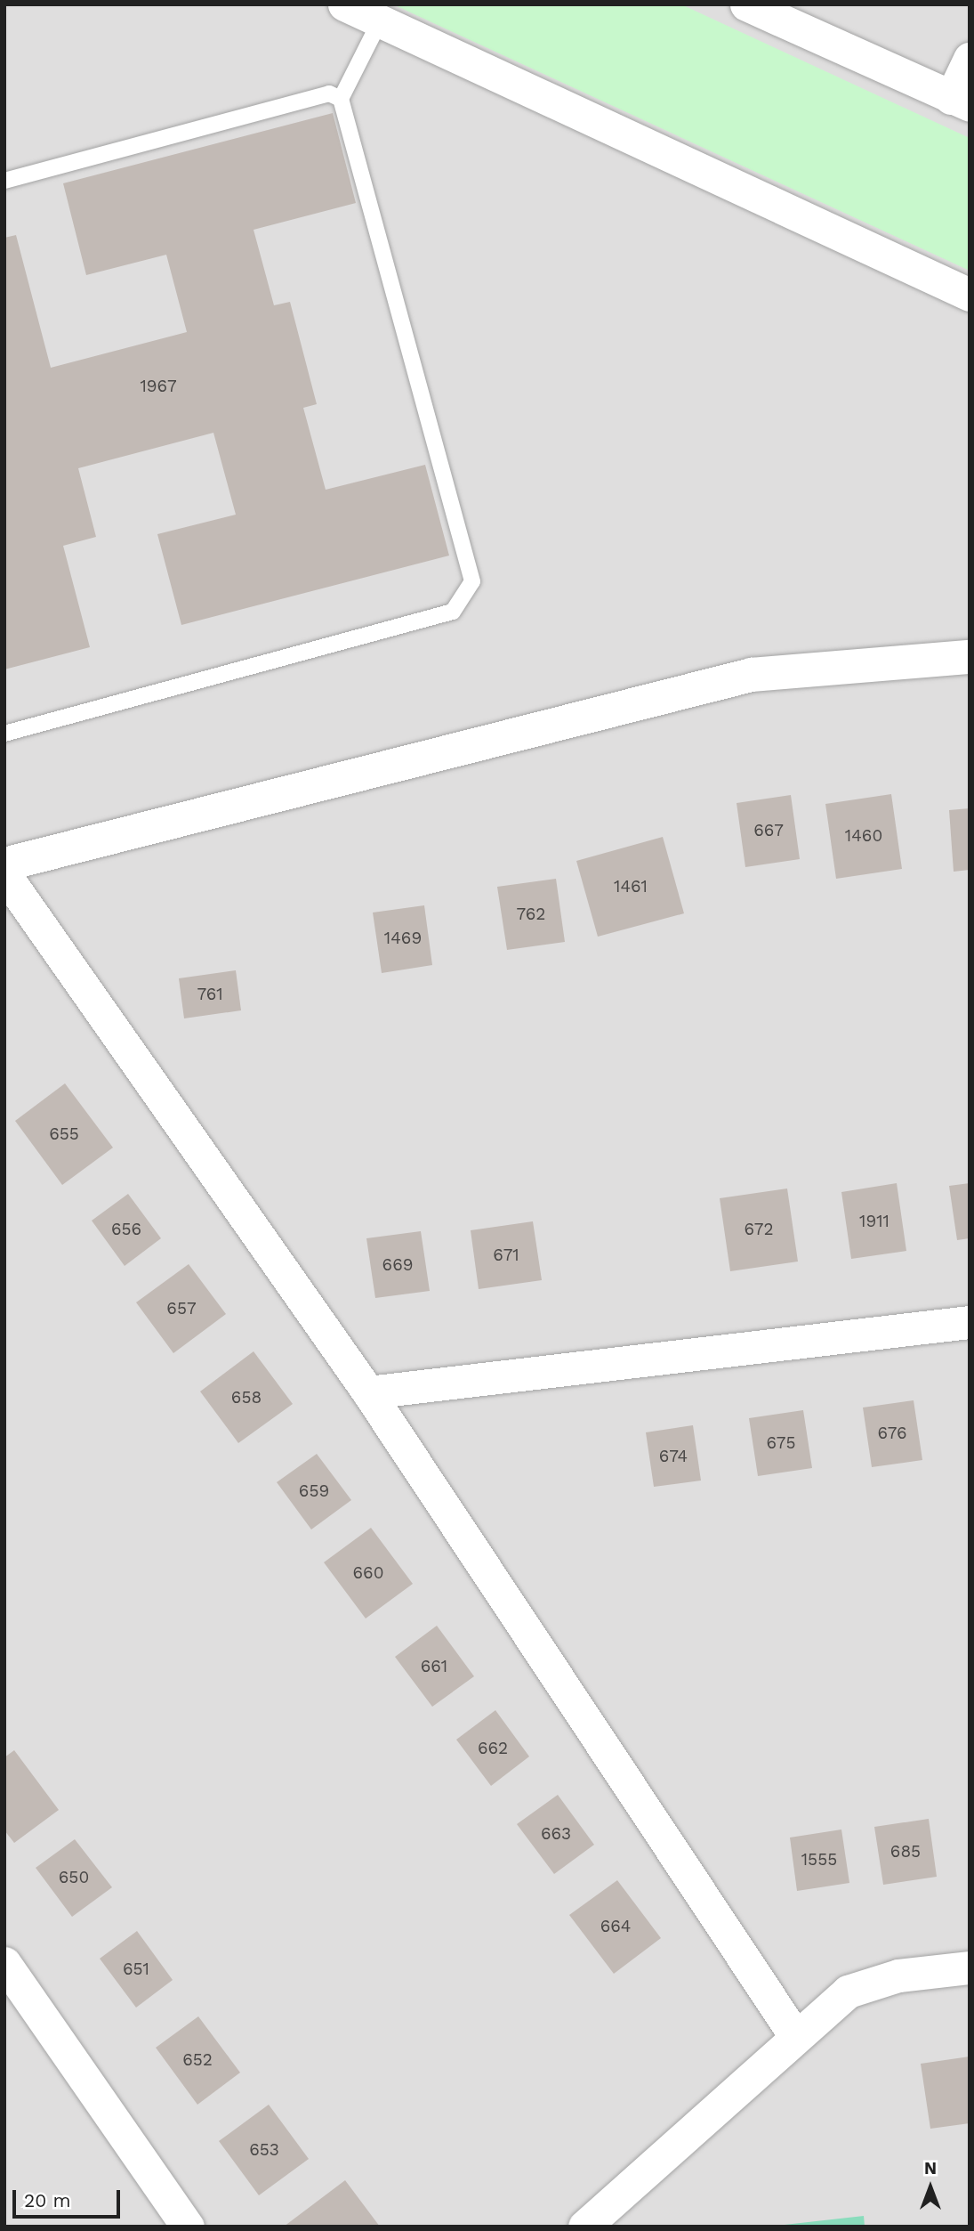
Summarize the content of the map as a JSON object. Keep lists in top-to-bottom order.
{
  "house_numbers": [
    "1967",
    "667",
    "1460",
    "1461",
    "762",
    "1469",
    "761",
    "655",
    "1911",
    "656",
    "672",
    "671",
    "669",
    "657",
    "658",
    "676",
    "675",
    "674",
    "659",
    "660",
    "661",
    "662",
    "663",
    "685",
    "1555",
    "650",
    "664",
    "651",
    "652",
    "653"
  ],
  "scale_bar": "20 m",
  "north": "top"
}
